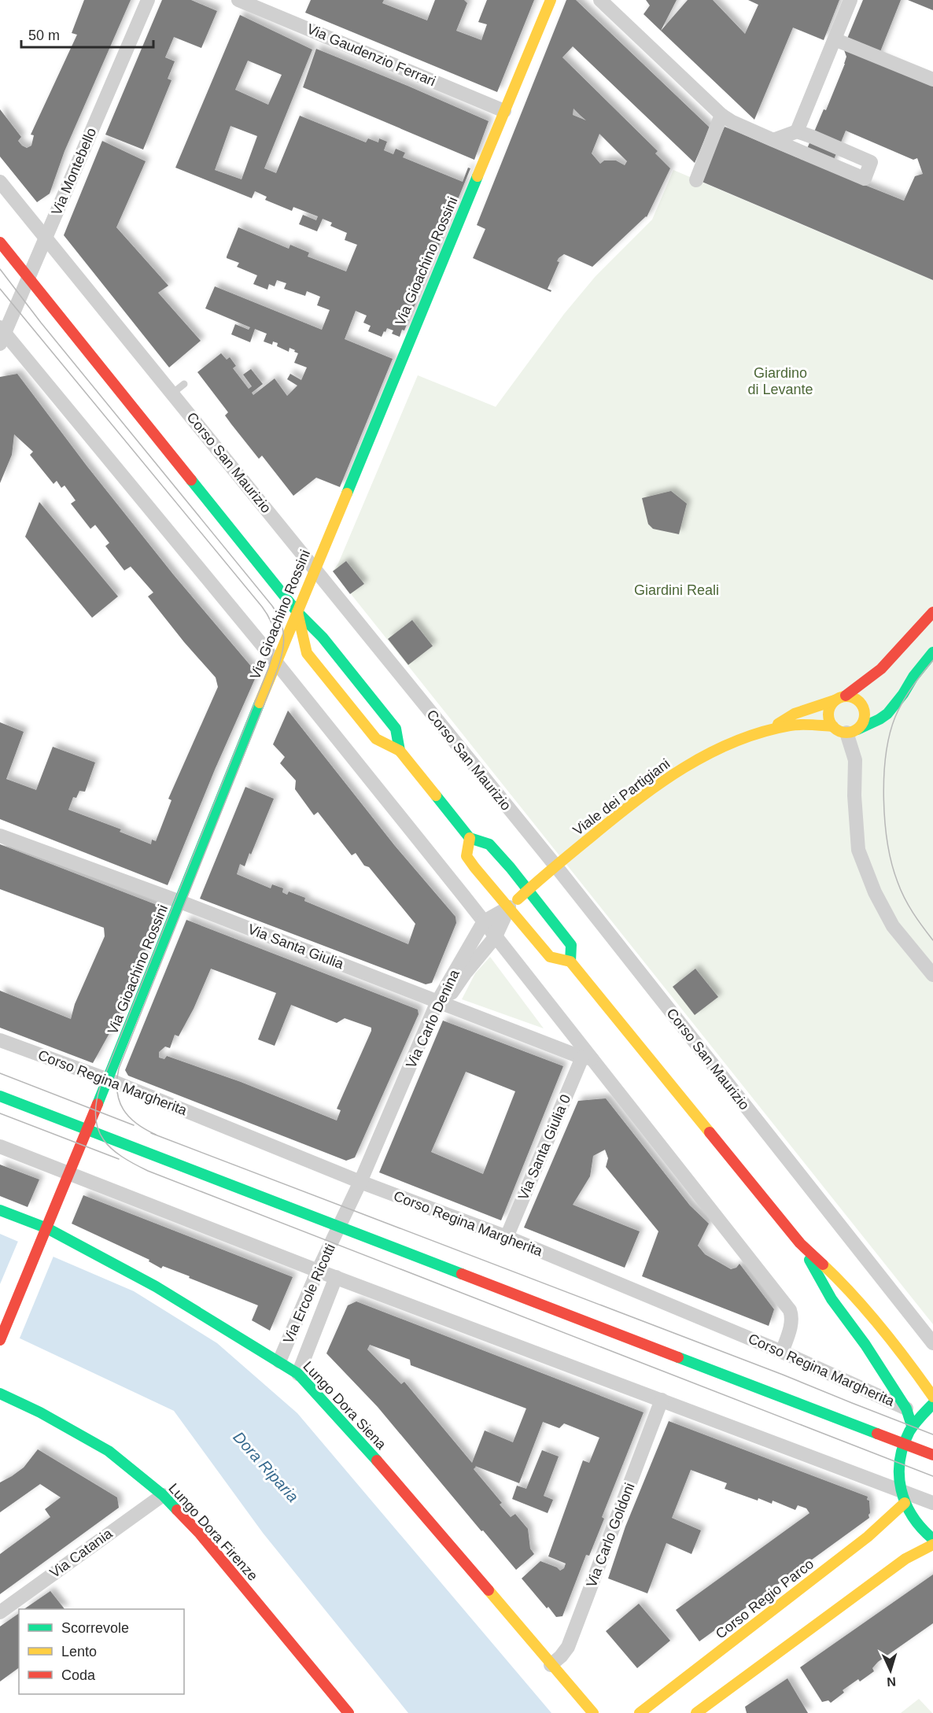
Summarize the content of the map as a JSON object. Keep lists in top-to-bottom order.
{
  "streets": {
    "main road": [
      "Via Gioachino Rossini",
      "Viale dei Partigiani",
      "Lungo Dora Siena",
      "Lungo Dora Firenze",
      "Corso Regio Parco"
    ],
    "street": [
      "Via Gaudenzio Ferrari",
      "Via Montebello",
      "Corso San Maurizio",
      "Via Santa Giulia",
      "Via Carlo Denina",
      "Corso Regina Margherita",
      "Via Santa Giulia 0",
      "Via Ercole Ricotti",
      "Via Carlo Goldoni",
      "Via Catania"
    ]
  },
  "crossings": [
    ["Via Gaudenzio Ferrari", "Via Gioachino Rossini"],
    ["Via Montebello", "Corso San Maurizio"],
    ["Via Gioachino Rossini", "Corso San Maurizio"],
    ["Via Gioachino Rossini", "Via Santa Giulia"],
    ["Via Gioachino Rossini", "Corso Regina Margherita"],
    ["Via Gioachino Rossini", "Lungo Dora Siena"],
    ["Corso San Maurizio", "Viale dei Partigiani"],
    ["Viale dei Partigiani", "Via Carlo Denina"],
    ["Via Santa Giulia", "Via Carlo Denina"],
    ["Via Santa Giulia", "Via Santa Giulia 0"],
    ["Via Carlo Denina", "Corso Regina Margherita"],
    ["Via Carlo Denina", "Via Ercole Ricotti"],
    ["Corso Regina Margherita", "Via Santa Giulia 0"],
    ["Via Ercole Ricotti", "Lungo Dora Siena"],
    ["Lungo Dora Siena", "Via Carlo Goldoni"],
    ["Lungo Dora Firenze", "Via Catania"]
  ],
  "water": ["Dora Riparia"],
  "parks": ["Giardino di Levante", "Giardini Reali"],
  "legend": ["Scorrevole", "Lento", "Coda"],
  "scale_bar": "50 m",
  "north": "bottom"
}
